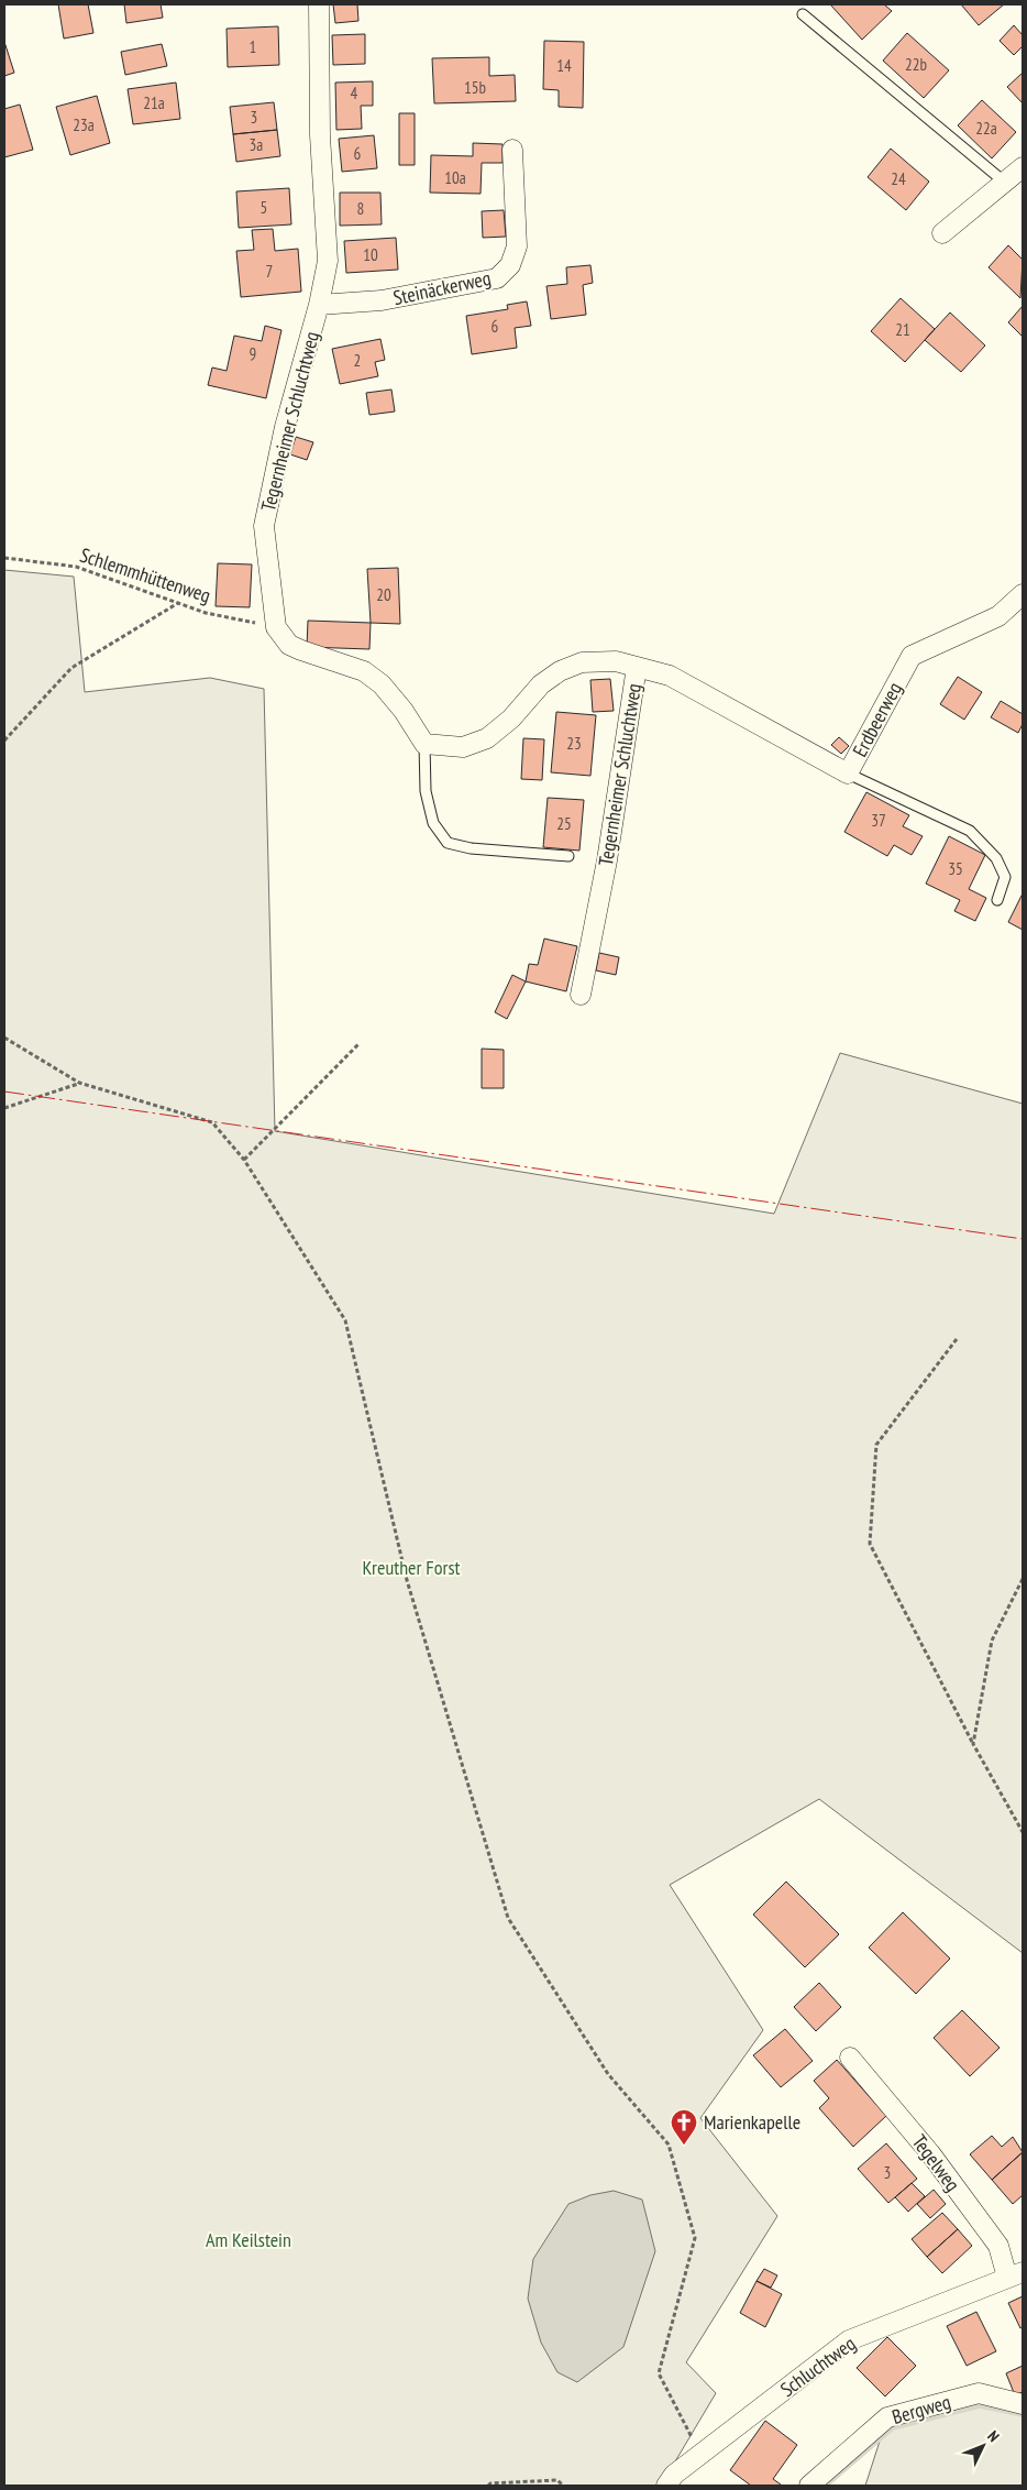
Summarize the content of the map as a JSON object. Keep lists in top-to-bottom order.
{
  "streets": {
    "street": [
      "Steinäckerweg",
      "Tegernheimer Schluchtweg",
      "Erdbeerweg",
      "Tegelweg",
      "Schluchtweg",
      "Bergweg"
    ],
    "path": ["Schlemmhüttenweg"]
  },
  "crossings": [
    ["Steinäckerweg", "Tegernheimer Schluchtweg"],
    ["Tegernheimer Schluchtweg", "Schlemmhüttenweg"],
    ["Tegernheimer Schluchtweg", "Erdbeerweg"],
    ["Tegelweg", "Schluchtweg"]
  ],
  "parks": ["Kreuther Forst", "Am Keilstein"],
  "places": {
    "church": ["Marienkapelle"]
  },
  "house_numbers": [
    "1",
    "22b",
    "14",
    "15b",
    "4",
    "21a",
    "3",
    "23a",
    "22a",
    "3a",
    "6",
    "10a",
    "24",
    "5",
    "8",
    "10",
    "7",
    "6",
    "21",
    "9",
    "2",
    "20",
    "23",
    "37",
    "25",
    "35",
    "3"
  ],
  "north": "top right"
}
